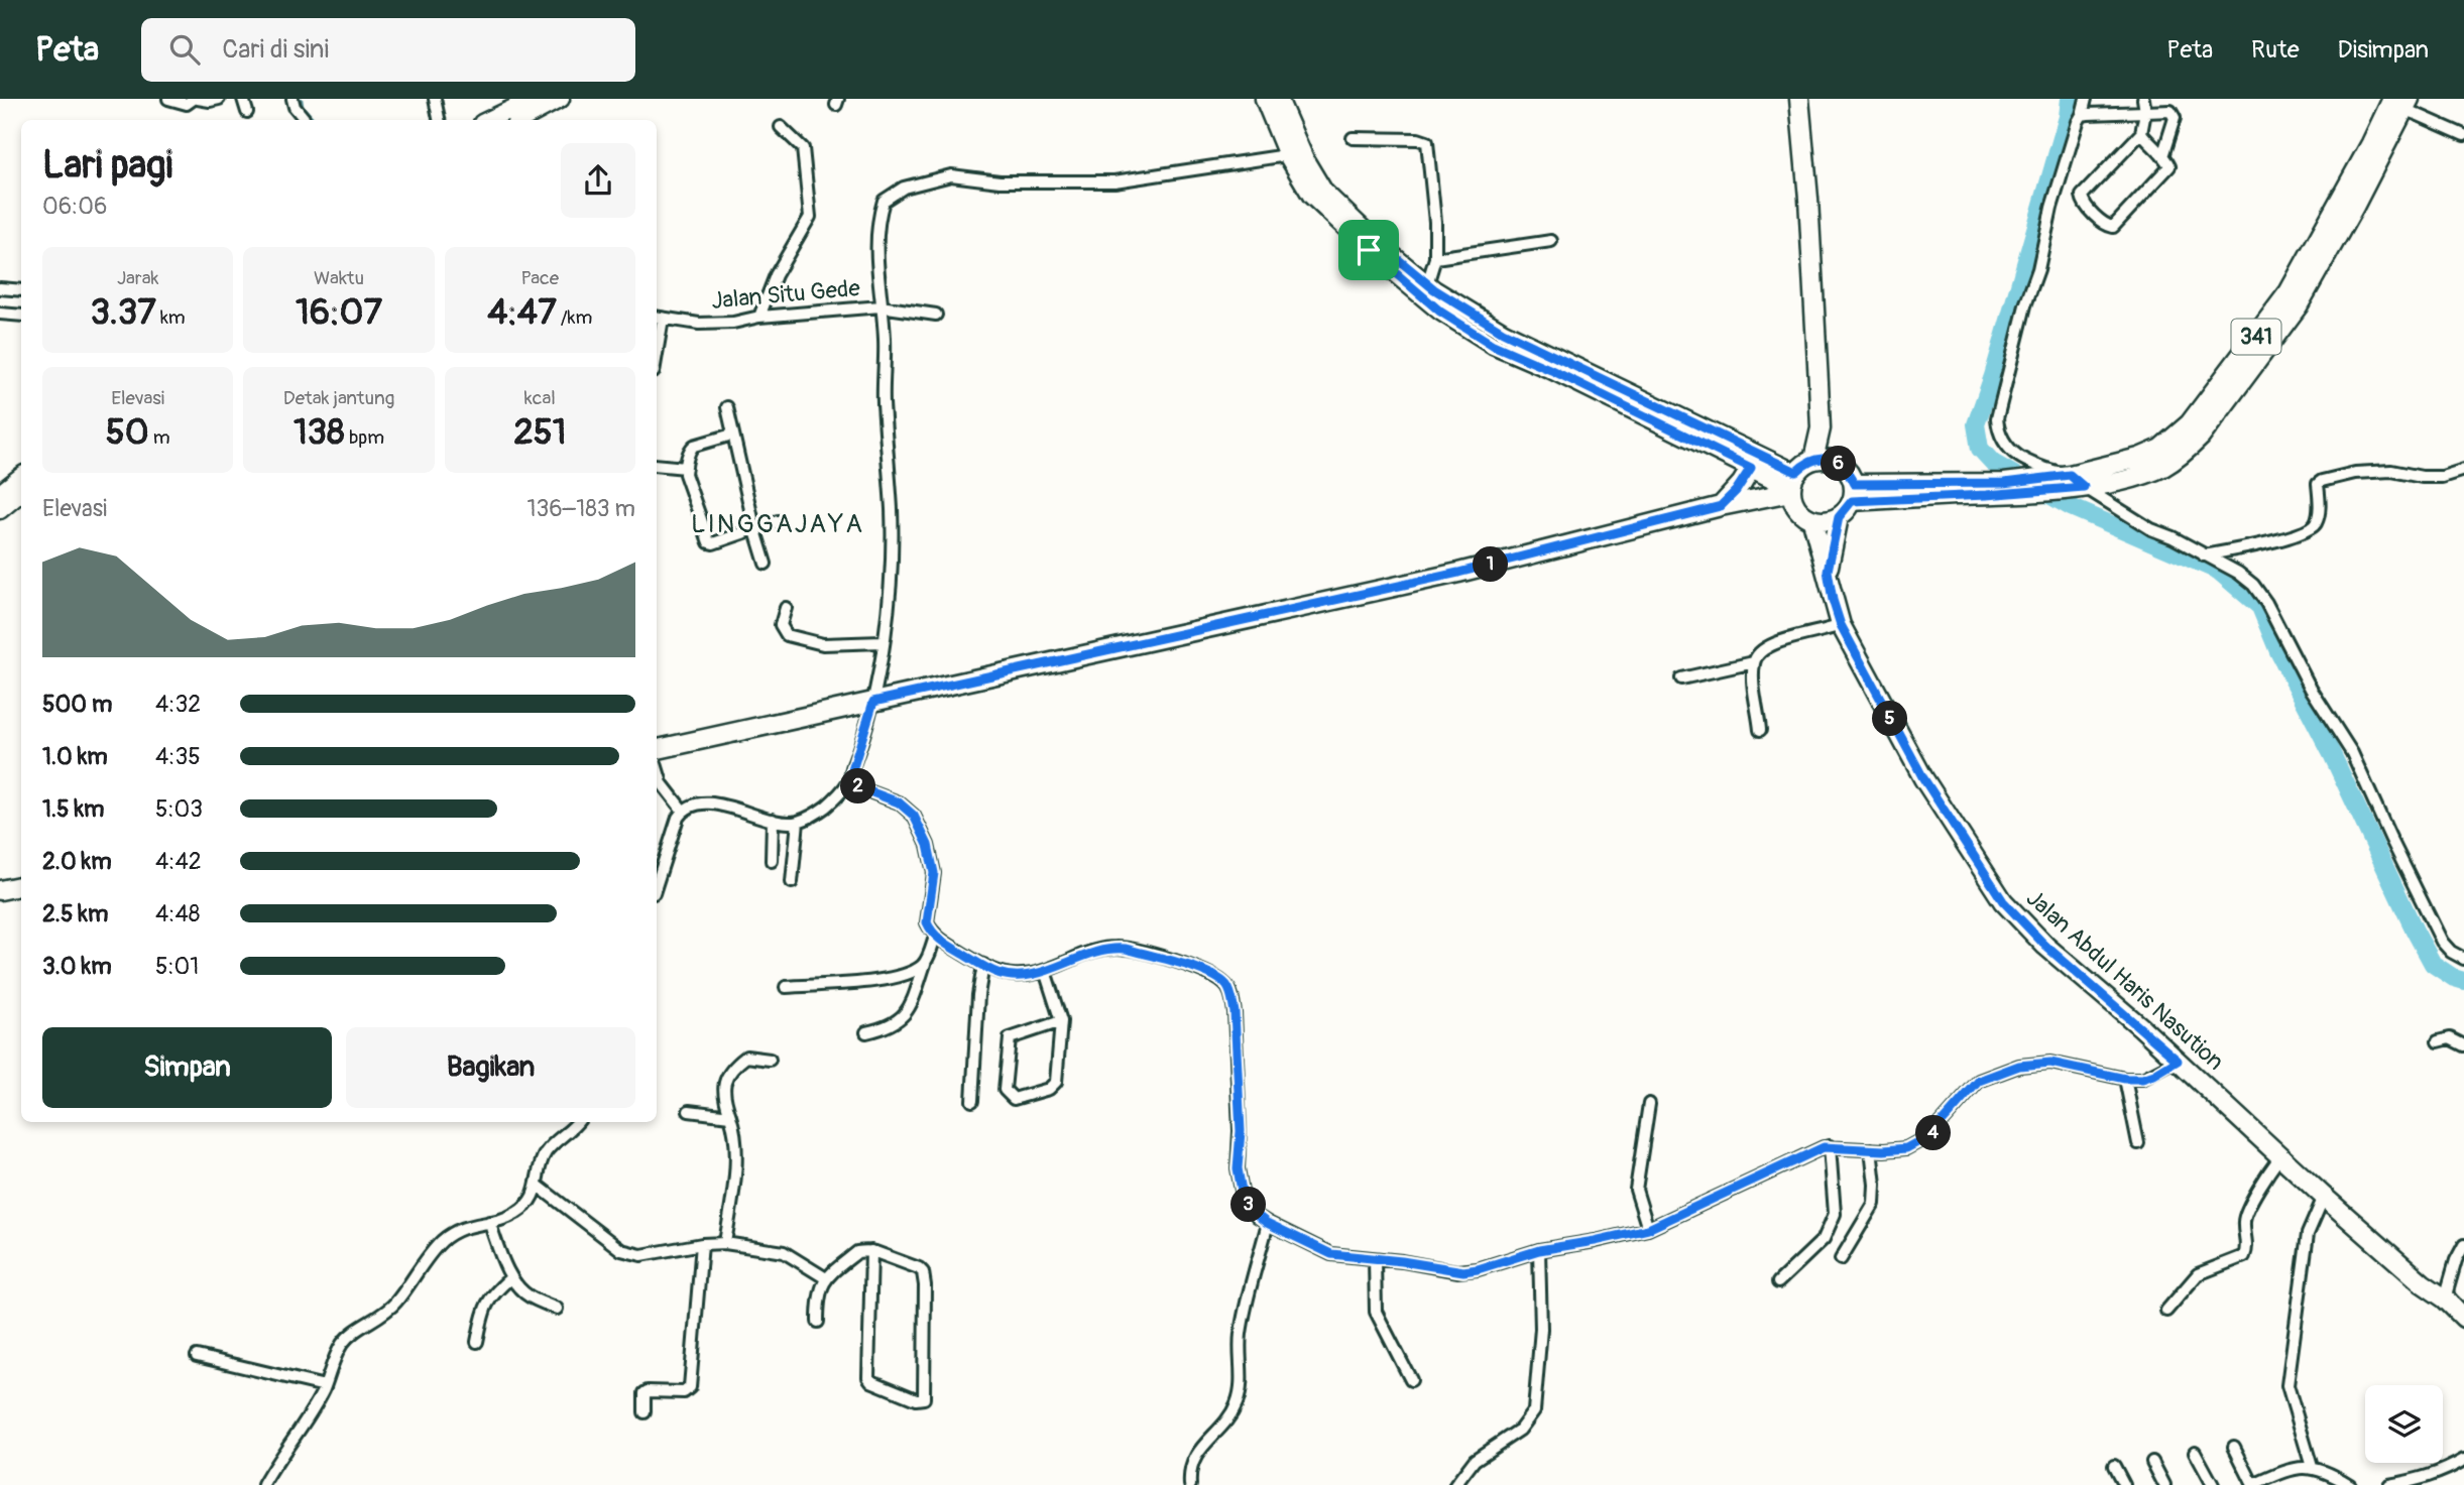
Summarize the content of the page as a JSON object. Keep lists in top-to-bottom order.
{
  "streets": {
    "main road": ["341", "Jalan Abdul Haris Nasution"],
    "street": ["Jalan Situ Gede"]
  },
  "crossings": [
    ["341", "Jalan Abdul Haris Nasution"]
  ],
  "districts": ["LINGGAJAYA"],
  "page": {
    "header": "Peta",
    "search": "Cari di sini",
    "nav": ["Peta", "Rute", "Disimpan"],
    "heading": ["Lari pagi", "06:06"],
    "stats": [
      ["Jarak", "3.37 km"],
      ["Waktu", "16:07"],
      ["Pace", "4:47 /km"],
      ["Elevasi", "50 m"],
      ["Detak jantung", "138 bpm"],
      ["kcal", "251"]
    ],
    "pins": [
      "6",
      "1",
      "5",
      "2",
      "4",
      "3"
    ],
    "chart": ["Elevasi", "136–183 m"],
    "list": [
      {
        "name": "500 m",
        "note": "4:32"
      },
      {
        "name": "1.0 km",
        "note": "4:35"
      },
      {
        "name": "1.5 km",
        "note": "5:03"
      },
      {
        "name": "2.0 km",
        "note": "4:42"
      },
      {
        "name": "2.5 km",
        "note": "4:48"
      },
      {
        "name": "3.0 km",
        "note": "5:01"
      }
    ],
    "buttons": ["Simpan", "Bagikan"]
  }
}
